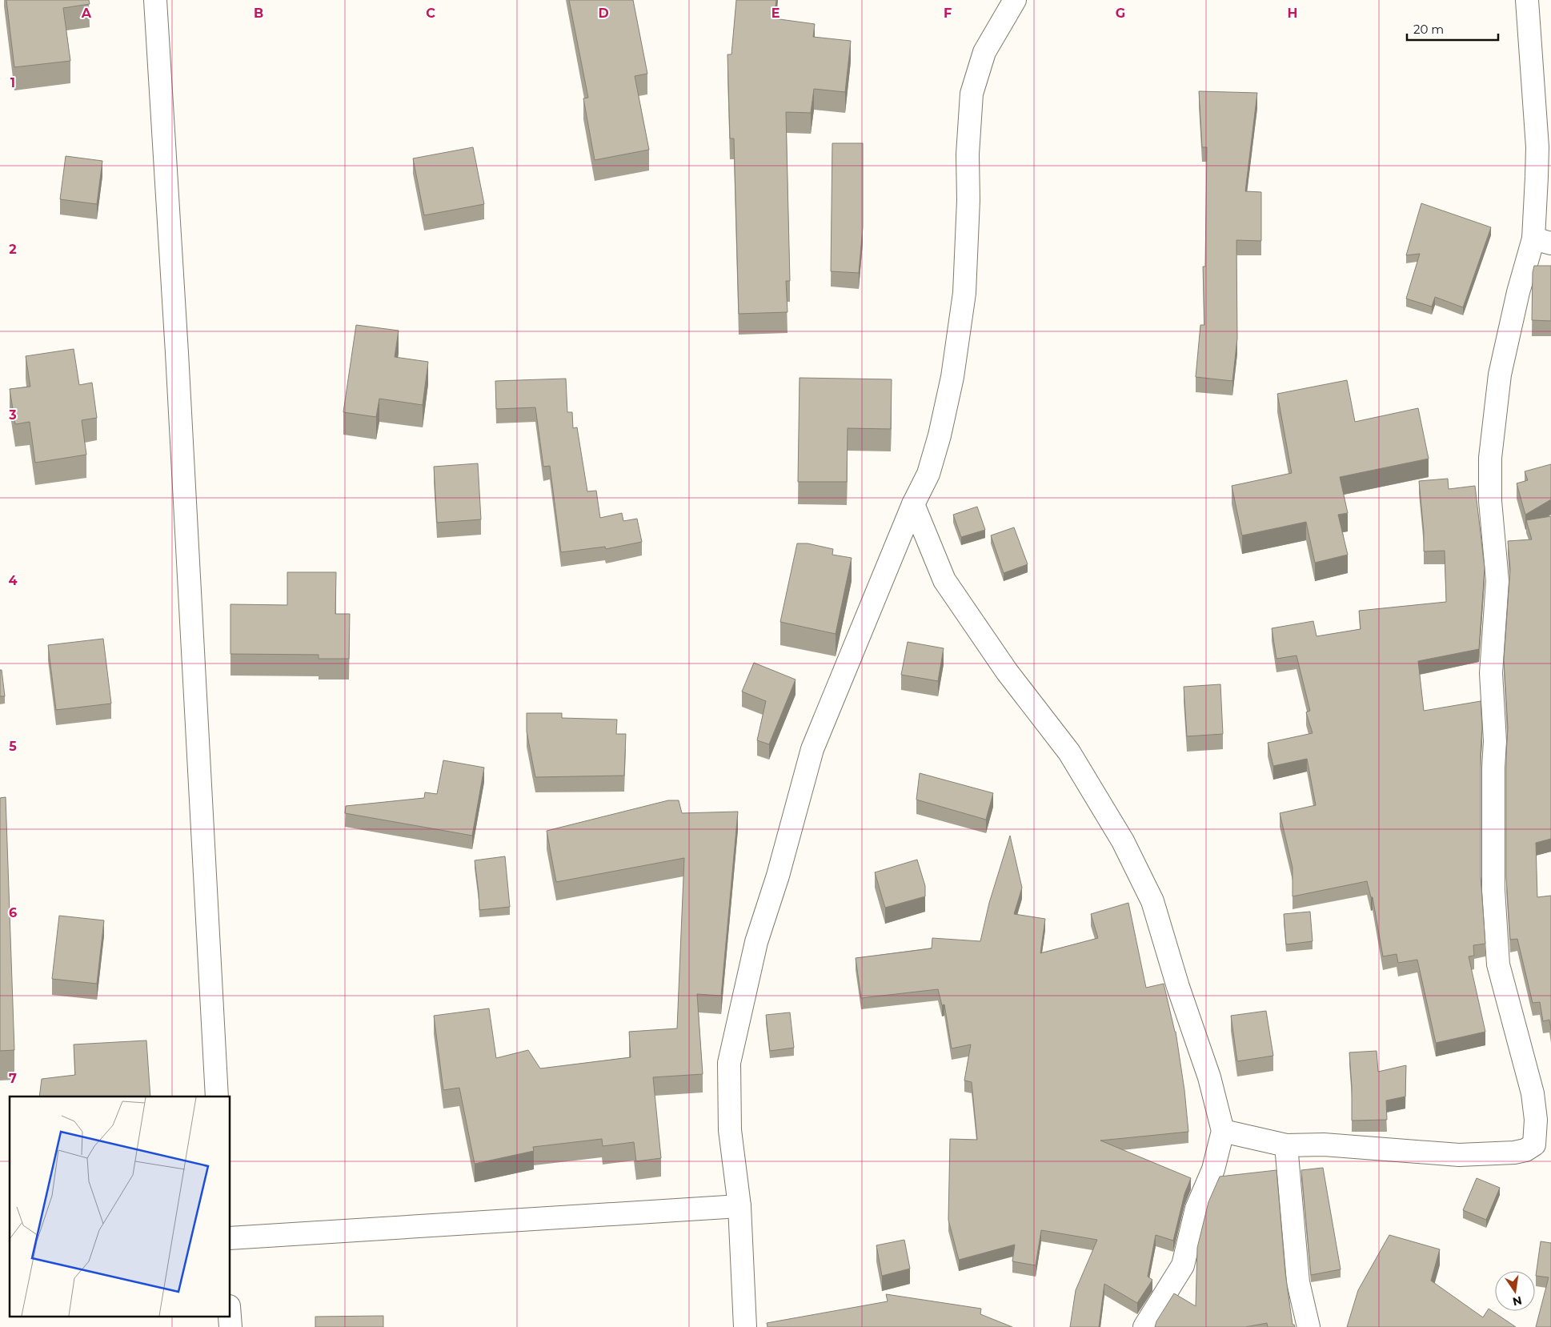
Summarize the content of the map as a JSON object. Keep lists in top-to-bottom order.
{
  "scale_bar": "20 m",
  "north": "bottom",
  "grid": {
    "columns": [
      "A",
      "B",
      "C",
      "D",
      "E",
      "F",
      "G",
      "H"
    ],
    "rows": [
      "1",
      "2",
      "3",
      "4",
      "5",
      "6",
      "7"
    ]
  }
}
